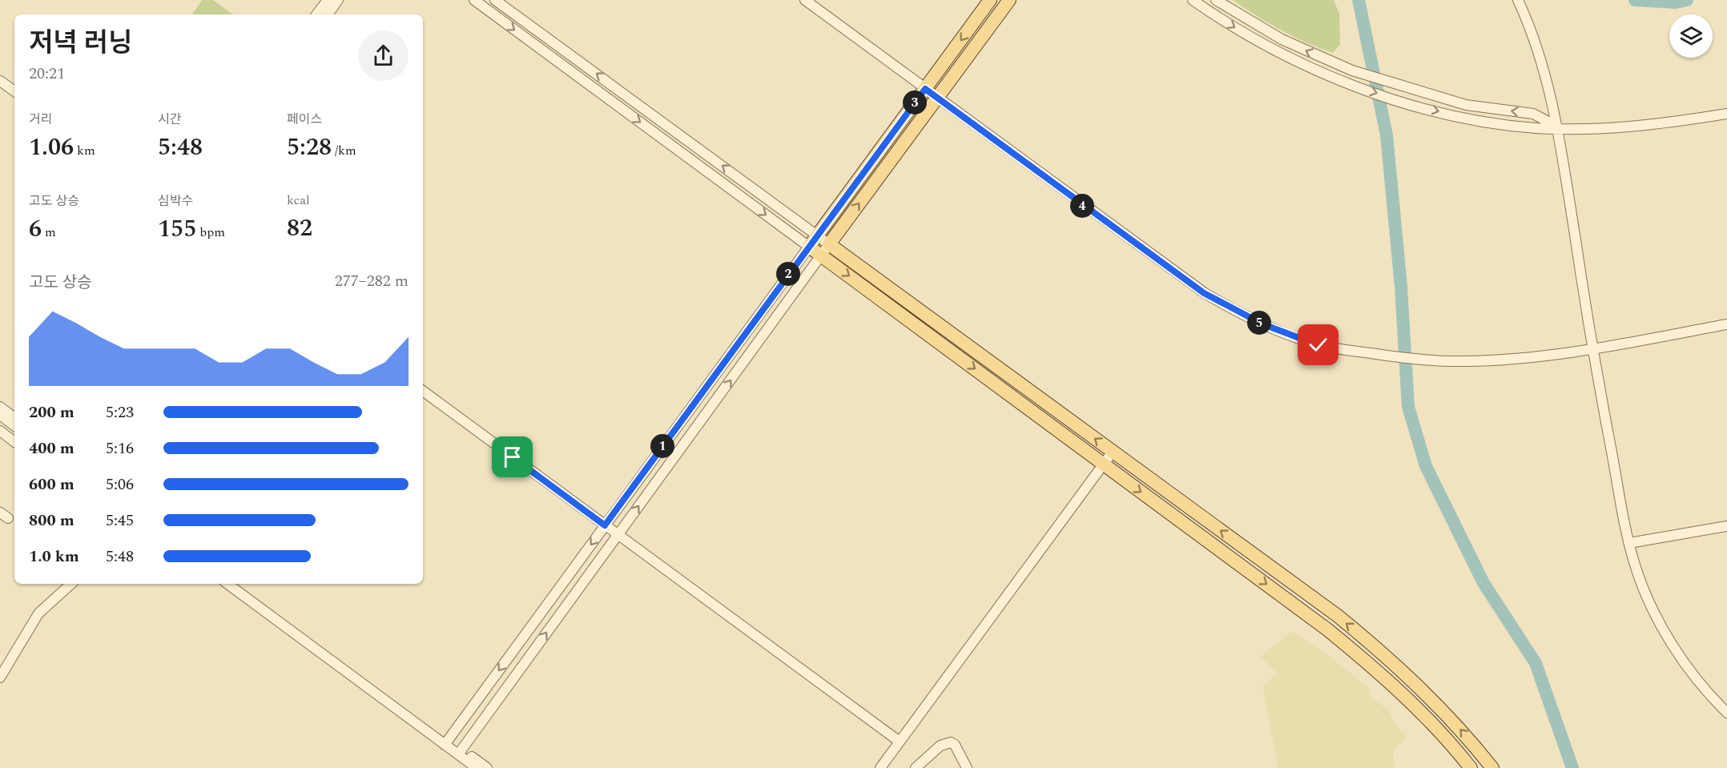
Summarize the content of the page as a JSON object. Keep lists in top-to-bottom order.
{
  "page": {
    "heading": ["저녁 러닝", "20:21"],
    "pins": [
      "3",
      "4",
      "2",
      "5",
      "1"
    ],
    "stats": [
      ["거리", "1.06 km"],
      ["시간", "5:48"],
      ["페이스", "5:28 /km"],
      ["고도 상승", "6 m"],
      ["심박수", "155 bpm"],
      ["kcal", "82"]
    ],
    "chart": ["고도 상승", "277–282 m"],
    "list": [
      {
        "name": "200 m",
        "note": "5:23"
      },
      {
        "name": "400 m",
        "note": "5:16"
      },
      {
        "name": "600 m",
        "note": "5:06"
      },
      {
        "name": "800 m",
        "note": "5:45"
      },
      {
        "name": "1.0 km",
        "note": "5:48"
      }
    ]
  }
}
